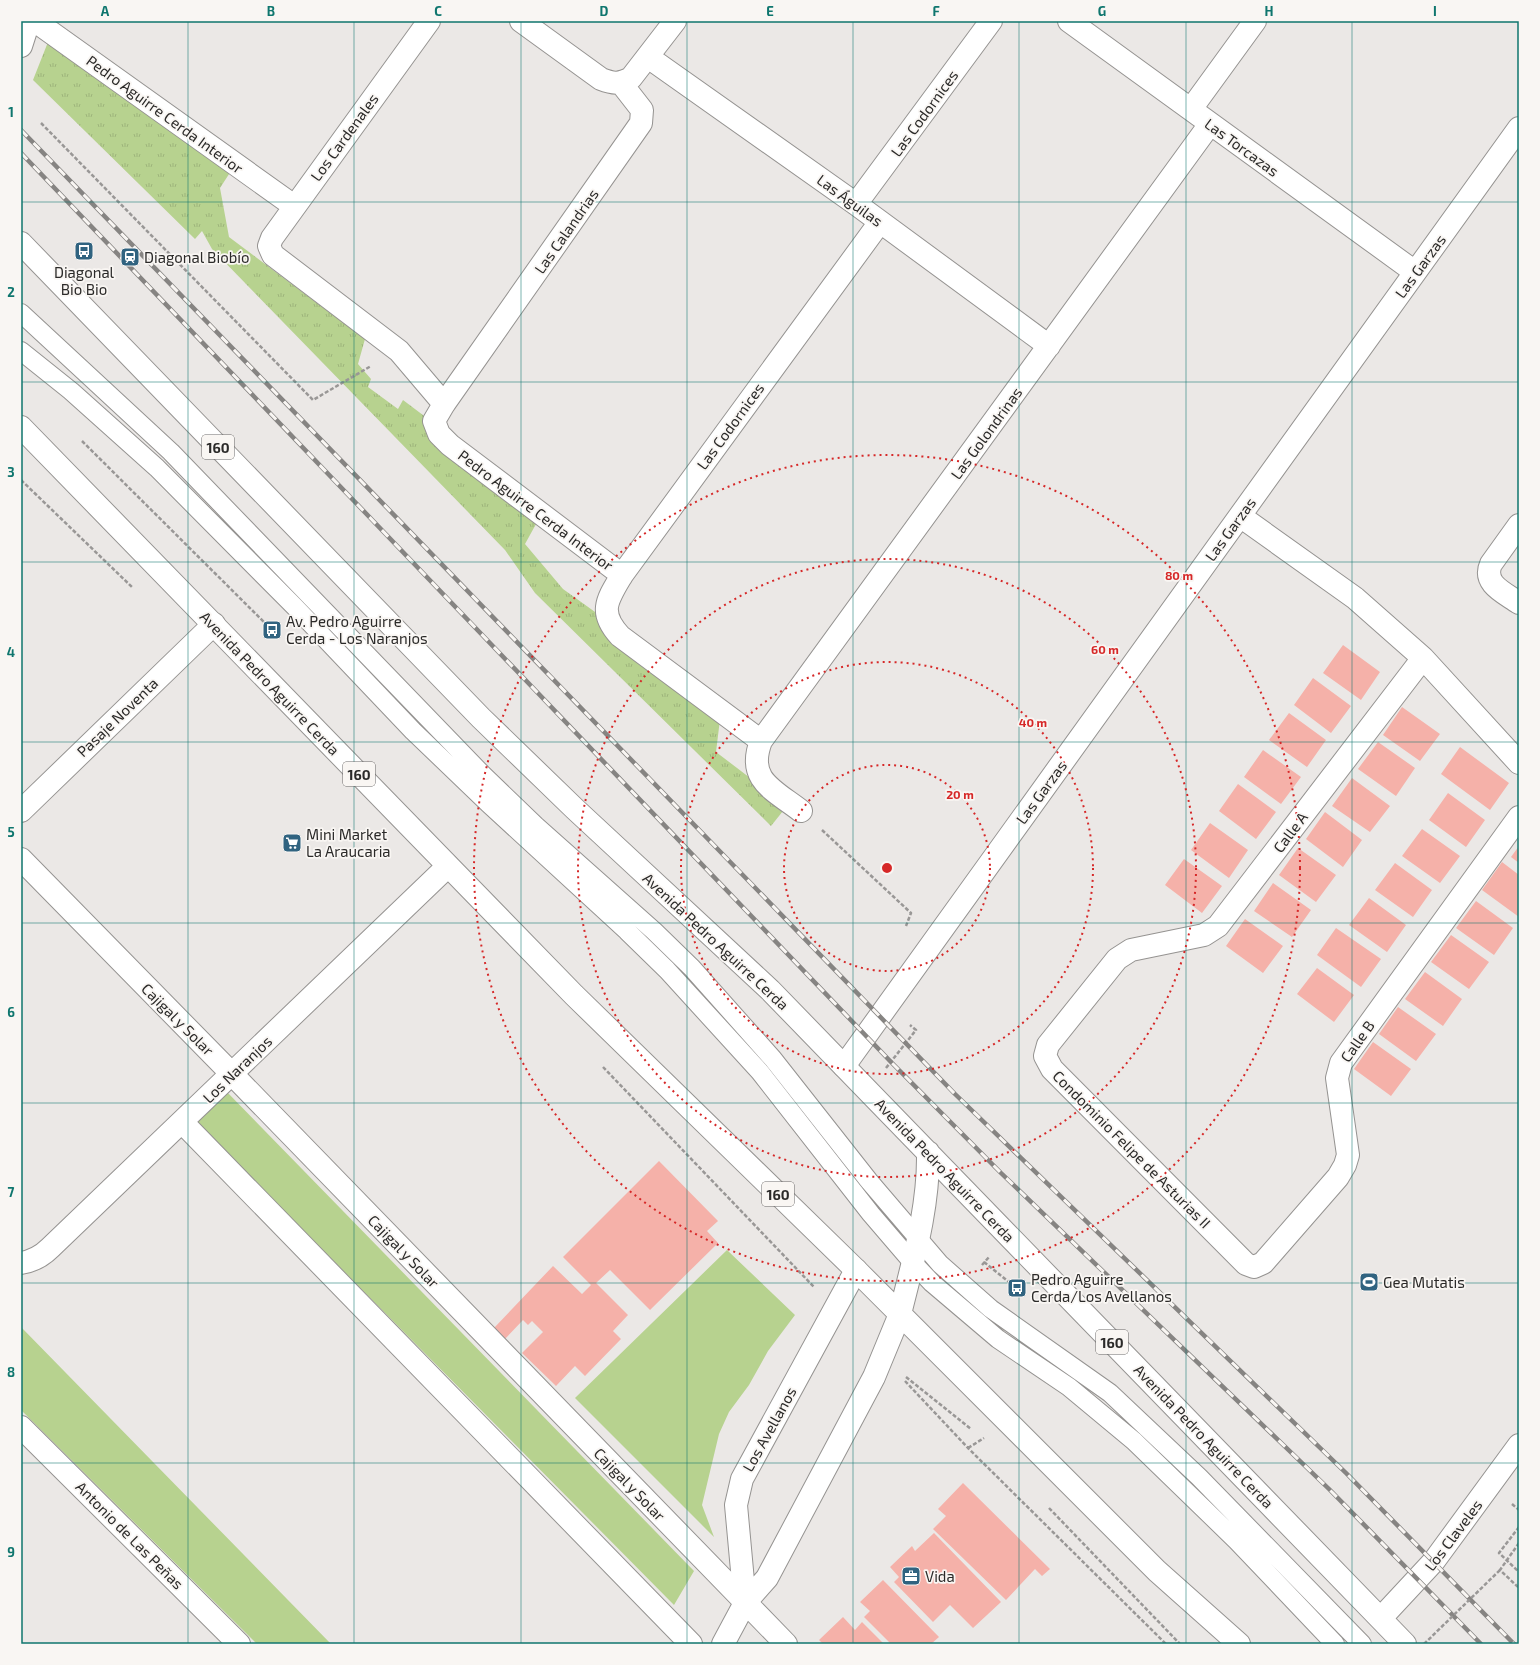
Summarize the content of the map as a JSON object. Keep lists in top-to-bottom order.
{
  "streets": {
    "main road": [
      "Las Codornices",
      "Pedro Aguirre Cerda Interior",
      "Los Cardenales",
      "Las Torcazas",
      "Las Águilas",
      "Las Calandrias",
      "Las Garzas",
      "Las Golondrinas",
      "160",
      "Avenida Pedro Aguirre Cerda",
      "Pasaje Noventa",
      "Calle A",
      "Cajigal y Solar",
      "Calle B",
      "Los Naranjos",
      "Condominio Felipe de Asturias II",
      "Los Avellanos",
      "Antonio de Las Peñas",
      "Los Claveles"
    ]
  },
  "crossings": [
    ["Las Codornices", "Pedro Aguirre Cerda Interior"],
    ["Las Codornices", "Las Águilas"],
    ["Las Codornices", "Las Golondrinas"],
    ["Pedro Aguirre Cerda Interior", "Los Cardenales"],
    ["Pedro Aguirre Cerda Interior", "Las Calandrias"],
    ["Las Torcazas", "Las Garzas"],
    ["Las Torcazas", "Las Golondrinas"],
    ["Las Águilas", "Las Golondrinas"],
    ["Las Garzas", "Avenida Pedro Aguirre Cerda"],
    ["Avenida Pedro Aguirre Cerda", "Pasaje Noventa"],
    ["Avenida Pedro Aguirre Cerda", "Los Naranjos"],
    ["Avenida Pedro Aguirre Cerda", "Los Avellanos"],
    ["Avenida Pedro Aguirre Cerda", "Los Claveles"],
    ["Calle A", "Condominio Felipe de Asturias II"],
    ["Cajigal y Solar", "Los Naranjos"],
    ["Cajigal y Solar", "Los Avellanos"],
    ["Calle B", "Condominio Felipe de Asturias II"]
  ],
  "places": {
    "bus stop": ["Diagonal Bio Bio", "Av. Pedro Aguirre Cerda - Los Naranjos", "Pedro Aguirre Cerda/Los Avellanos"],
    "station": ["Diagonal Biobío"],
    "supermarket": ["Mini Market La Araucaria"],
    "sports": ["Gea Mutatis"],
    "office": ["Vida"]
  },
  "grid": {
    "columns": [
      "A",
      "B",
      "C",
      "D",
      "E",
      "F",
      "G",
      "H",
      "I"
    ],
    "rows": [
      "1",
      "2",
      "3",
      "4",
      "5",
      "6",
      "7",
      "8",
      "9"
    ]
  },
  "rings": [
    "80 m",
    "60 m",
    "40 m",
    "20 m"
  ]
}
